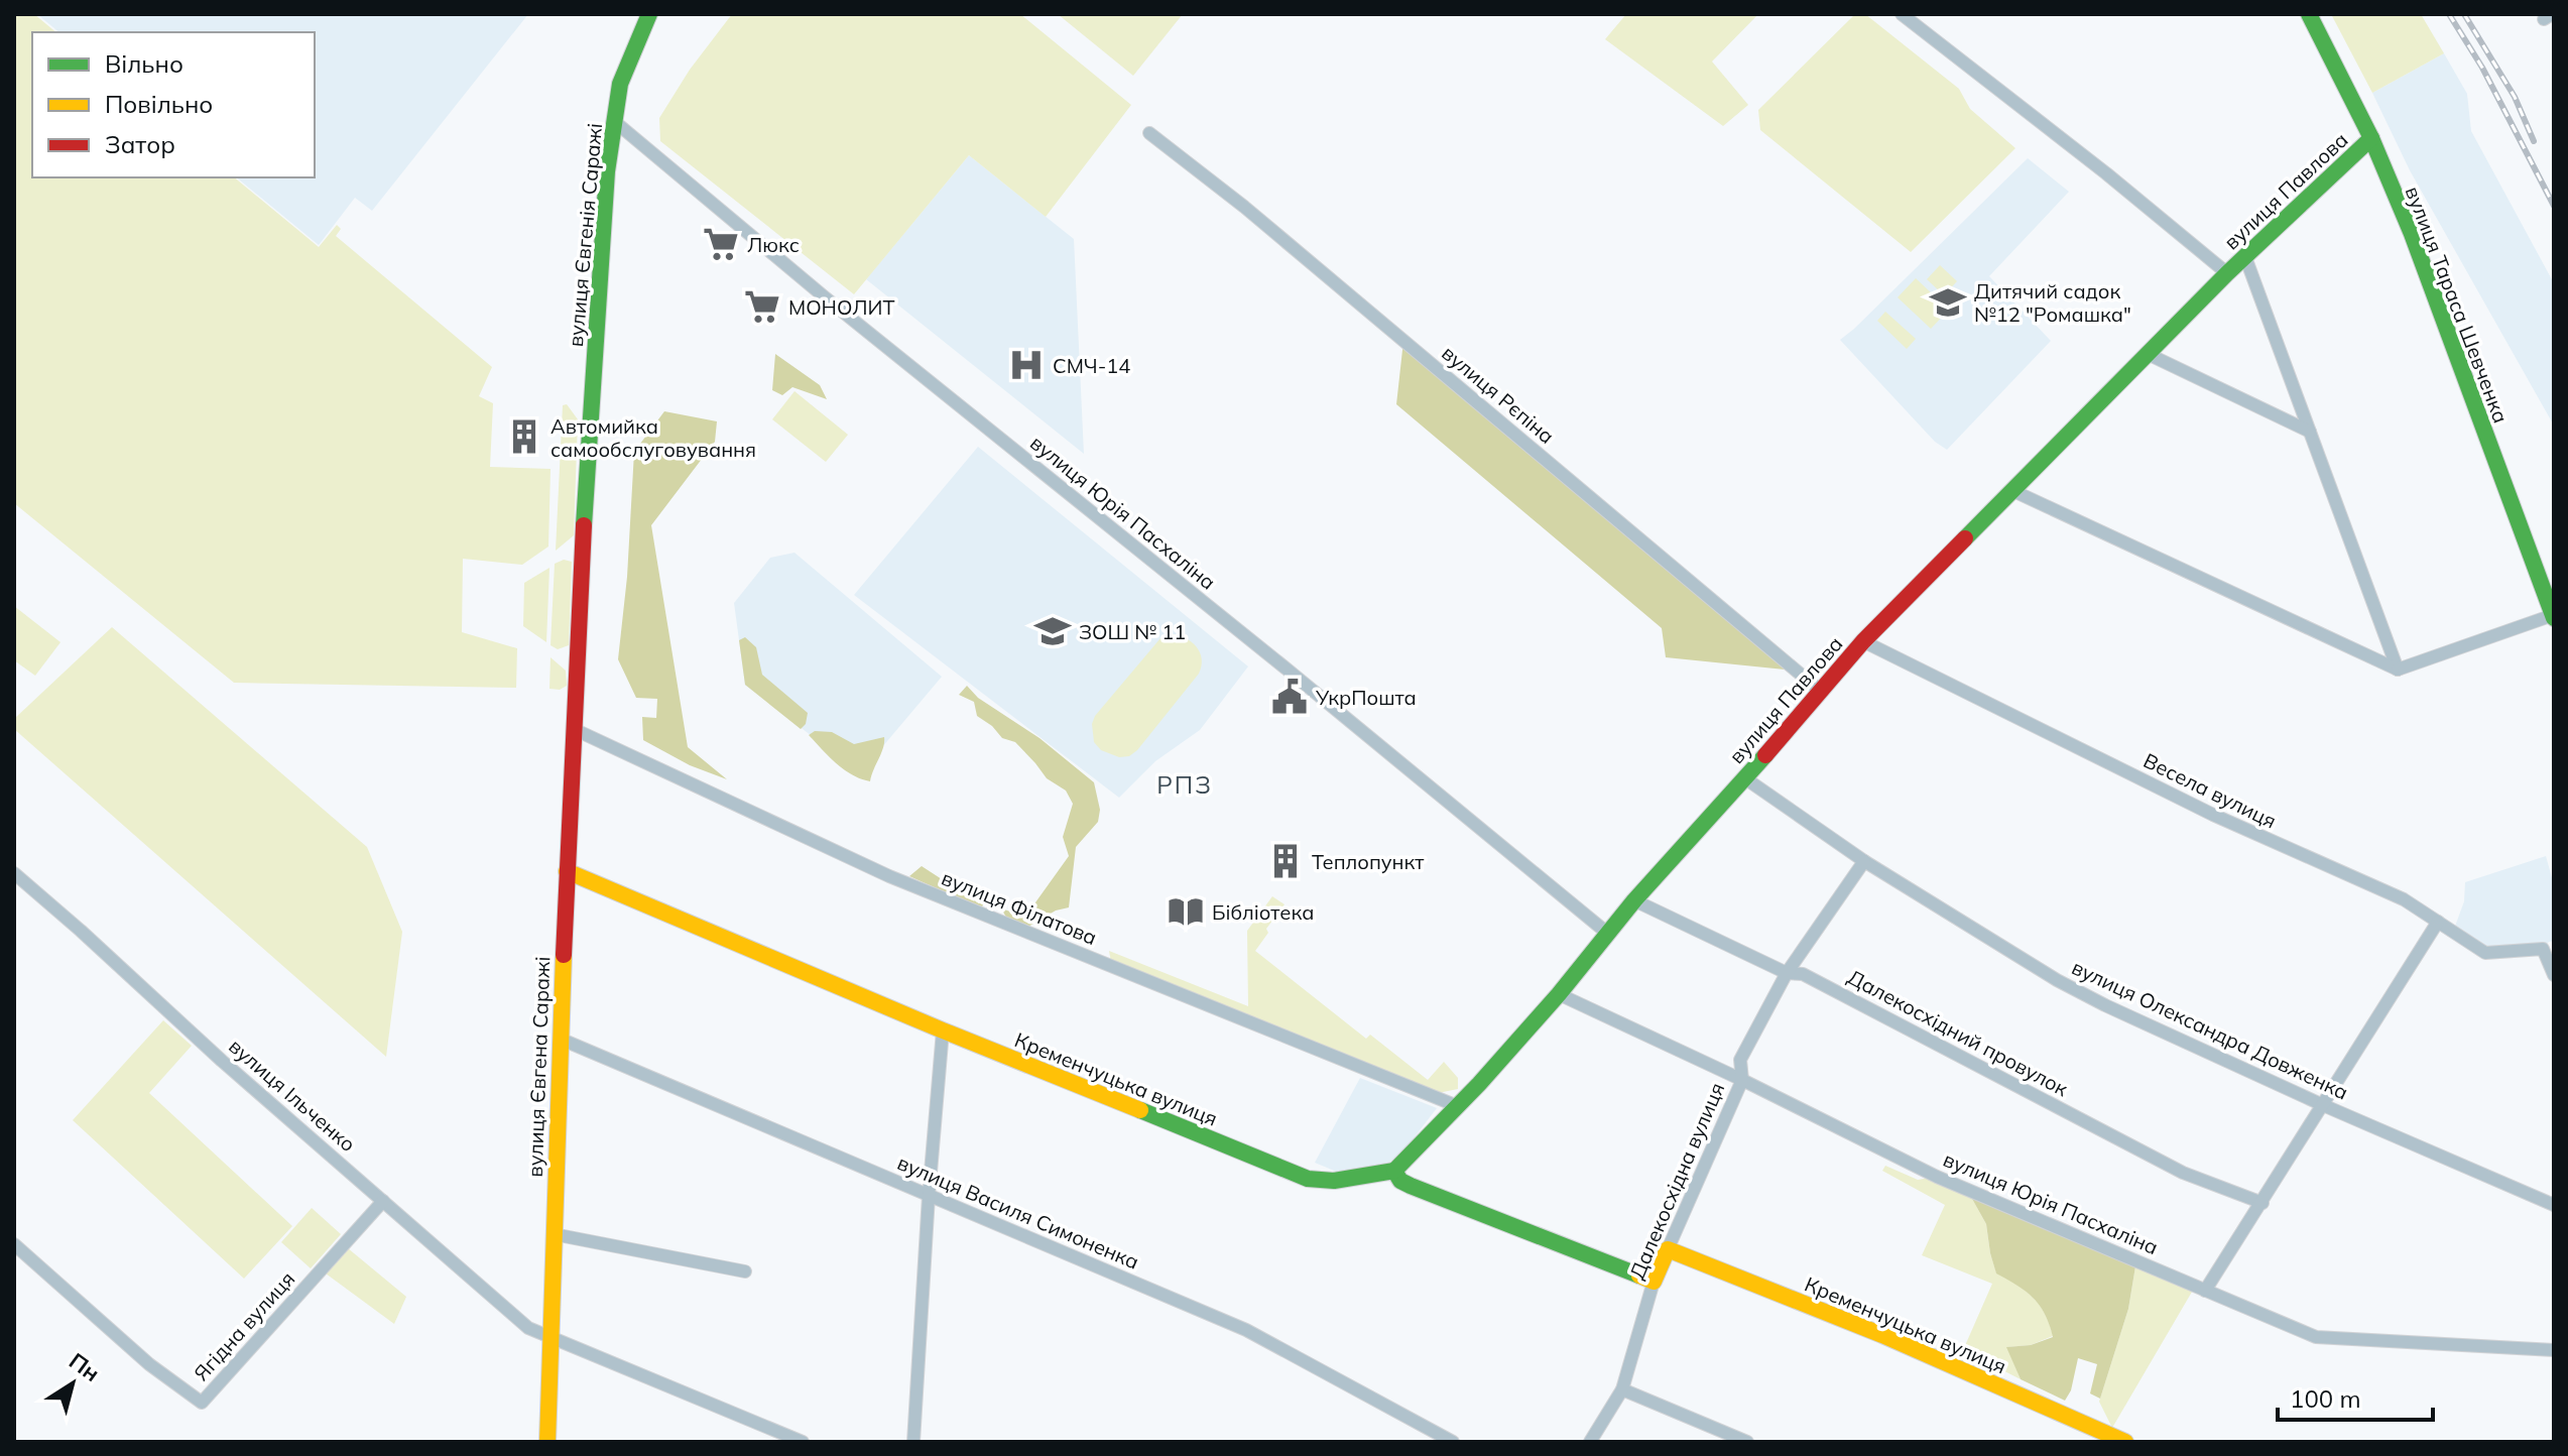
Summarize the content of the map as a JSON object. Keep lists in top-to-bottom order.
{
  "streets": {
    "street": [
      "вулиця Павлова",
      "вулиця Євгенія Саражі",
      "вулиця Тараса Шевченка",
      "вулиця Рєпіна",
      "вулиця Юрія Пасхаліна",
      "Весела вулиця",
      "вулиця Філатова",
      "вулиця Олександра Довженка",
      "Далекосхідний провулок",
      "вулиця Євгена Саражі",
      "Кременчуцька вулиця",
      "вулиця Ільченко",
      "Далекосхідна вулиця",
      "вулиця Василя Симоненка",
      "Ягідна вулиця"
    ]
  },
  "crossings": [
    ["вулиця Павлова", "вулиця Тараса Шевченка"],
    ["вулиця Павлова", "вулиця Рєпіна"],
    ["вулиця Павлова", "вулиця Юрія Пасхаліна"],
    ["вулиця Павлова", "Весела вулиця"],
    ["вулиця Павлова", "вулиця Філатова"],
    ["вулиця Павлова", "вулиця Олександра Довженка"],
    ["вулиця Павлова", "Далекосхідний провулок"],
    ["вулиця Павлова", "Кременчуцька вулиця"],
    ["вулиця Євгенія Саражі", "вулиця Юрія Пасхаліна"],
    ["вулиця Євгенія Саражі", "вулиця Євгена Саражі"],
    ["вулиця Юрія Пасхаліна", "Далекосхідна вулиця"],
    ["вулиця Філатова", "вулиця Євгена Саражі"],
    ["вулиця Олександра Довженка", "Далекосхідна вулиця"],
    ["Далекосхідний провулок", "Далекосхідна вулиця"],
    ["вулиця Євгена Саражі", "Кременчуцька вулиця"],
    ["вулиця Євгена Саражі", "вулиця Ільченко"],
    ["вулиця Євгена Саражі", "вулиця Василя Симоненка"],
    ["Кременчуцька вулиця", "Далекосхідна вулиця"],
    ["вулиця Ільченко", "Ягідна вулиця"]
  ],
  "districts": ["РПЗ"],
  "places": {
    "supermarket": ["Люкс", "МОНОЛИТ"],
    "school or university": ["Дитячий садок №12 \"Ромашка\"", "ЗОШ № 11"],
    "hospital": ["СМЧ-14"],
    "building": ["Автомийка самообслуговування", "Теплопункт"],
    "public building": ["УкрПошта"],
    "library": ["Бібліотека"]
  },
  "legend": ["Вільно", "Повільно", "Затор"],
  "scale_bar": "100 m",
  "north": "top right"
}
